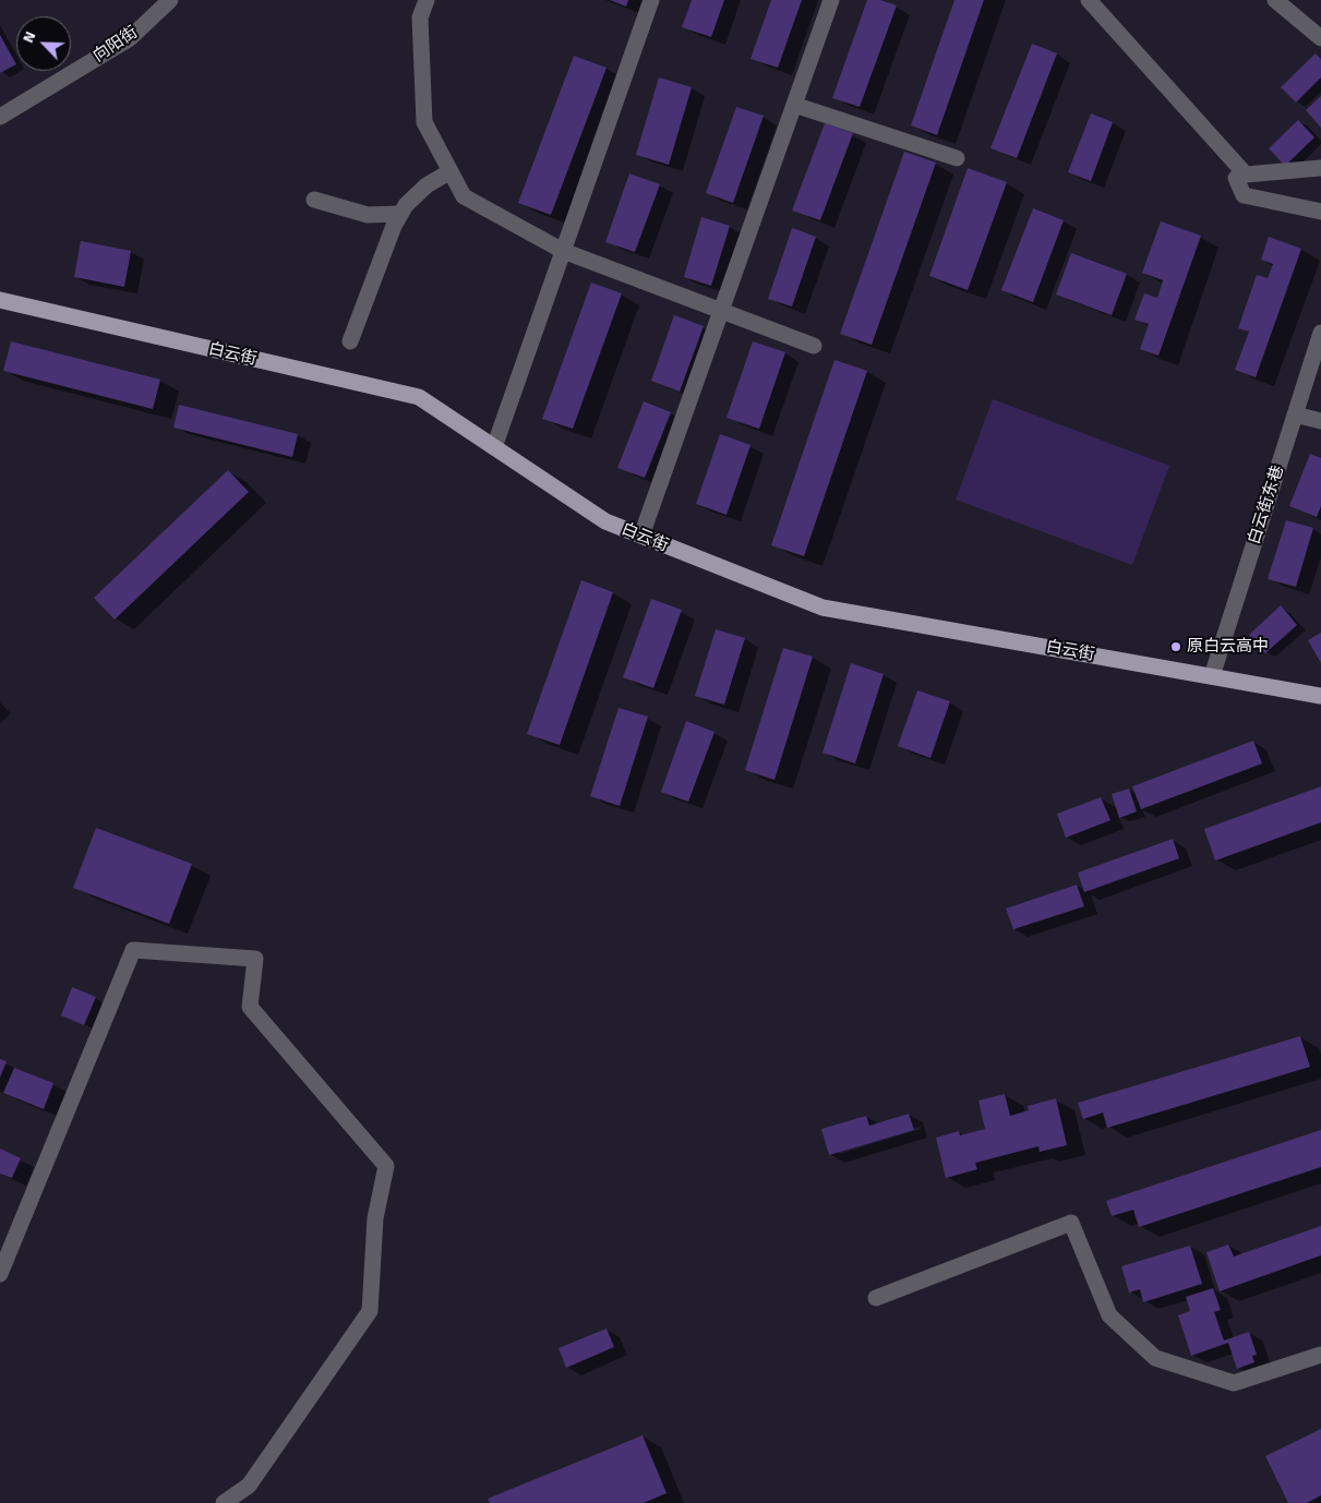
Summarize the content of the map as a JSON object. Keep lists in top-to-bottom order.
{
  "streets": {
    "main road": ["白云街"],
    "street": ["向阳街", "白云街东巷"]
  },
  "crossings": [
    ["白云街", "白云街东巷"]
  ],
  "places": ["原白云高中"],
  "north": "top left"
}
